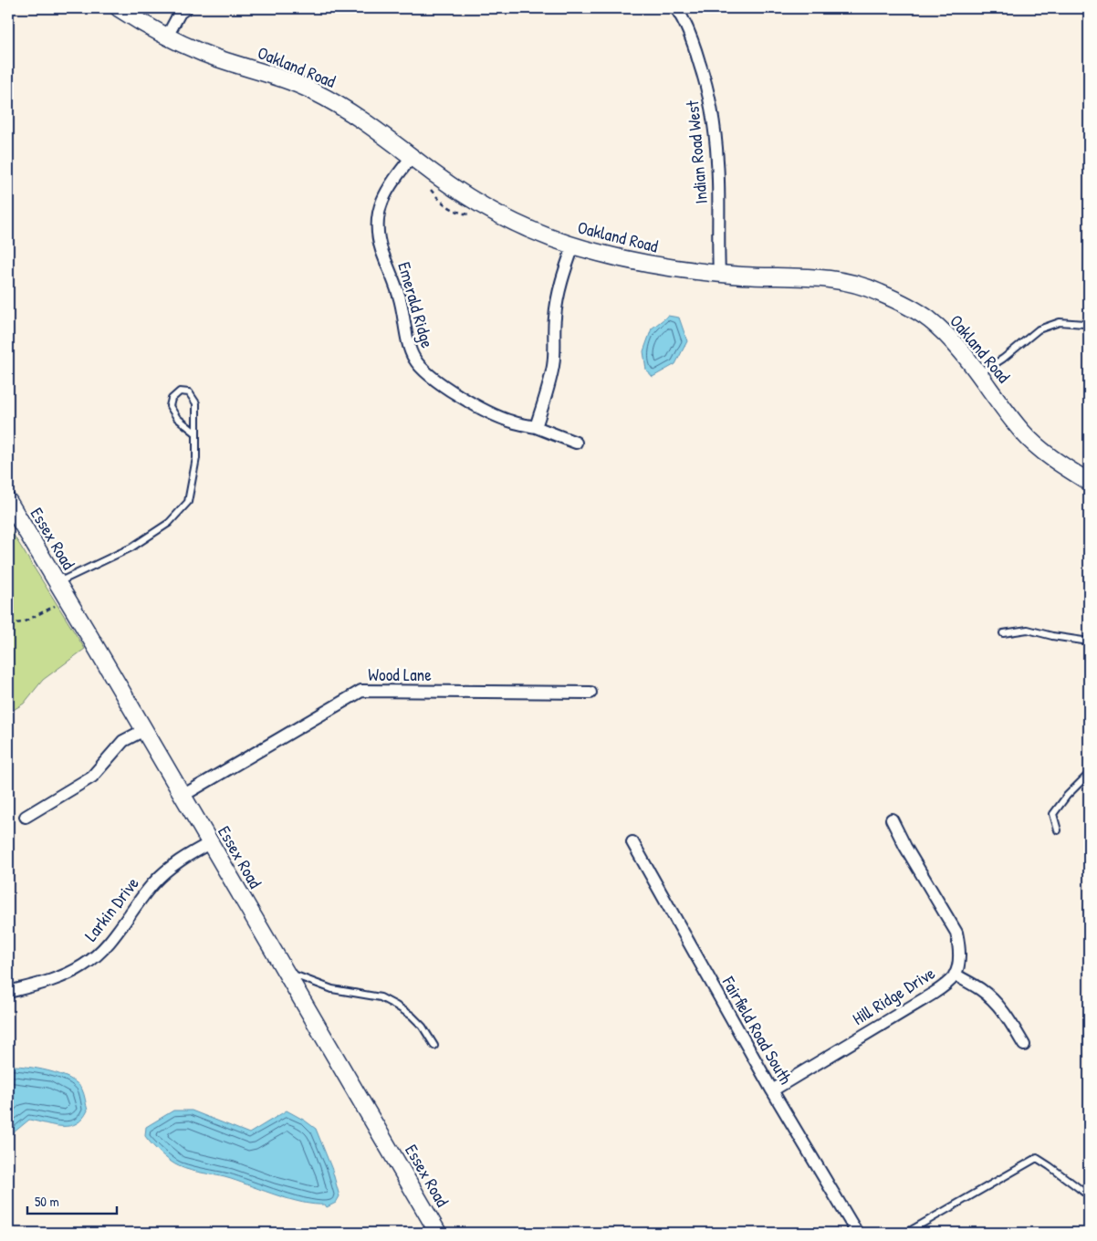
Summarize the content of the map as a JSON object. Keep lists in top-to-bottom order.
{
  "streets": {
    "street": [
      "Oakland Road",
      "Indian Road West",
      "Emerald Ridge",
      "Essex Road",
      "Wood Lane",
      "Larkin Drive",
      "Hill Ridge Drive",
      "Fairfield Road South"
    ]
  },
  "crossings": [
    ["Oakland Road", "Indian Road West"],
    ["Oakland Road", "Emerald Ridge"],
    ["Essex Road", "Wood Lane"],
    ["Essex Road", "Larkin Drive"],
    ["Hill Ridge Drive", "Fairfield Road South"]
  ],
  "scale_bar": "50 m"
}
